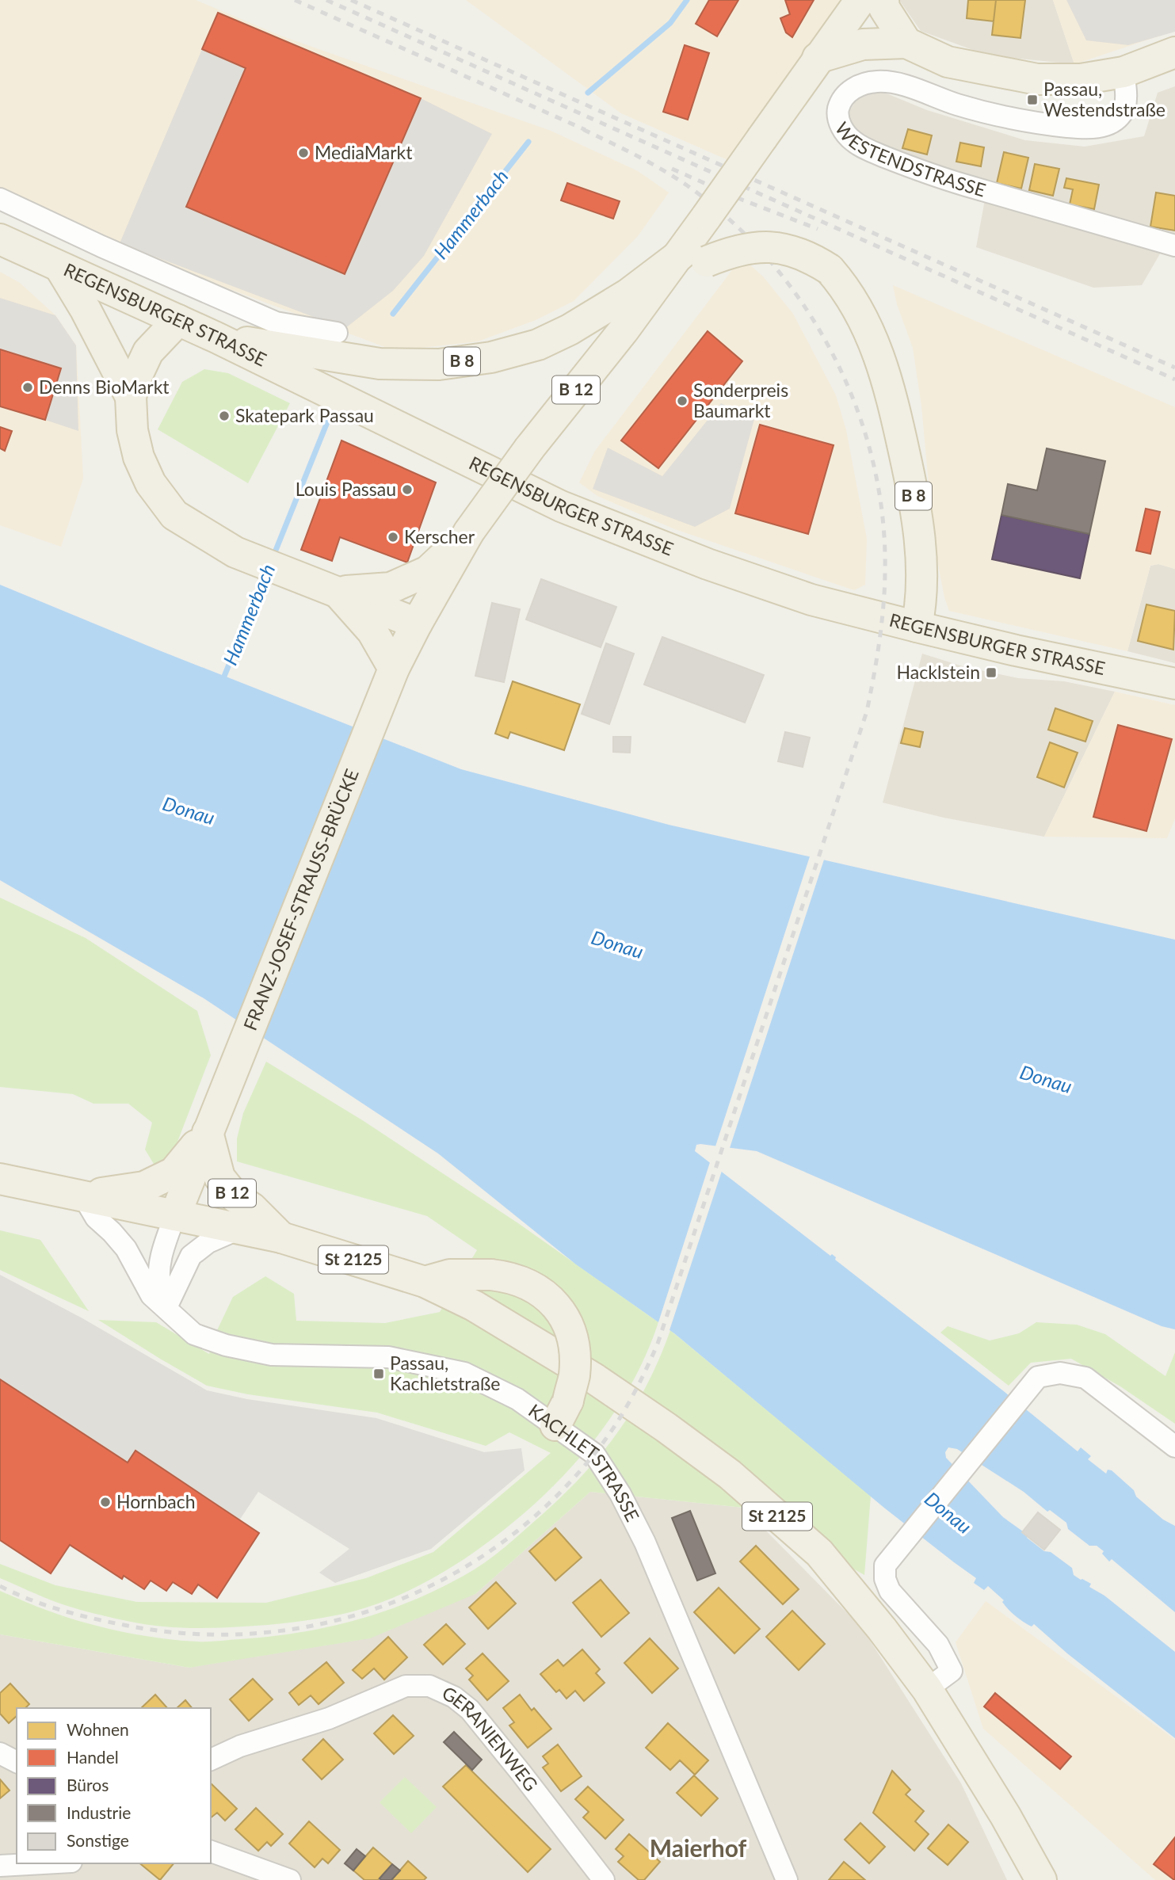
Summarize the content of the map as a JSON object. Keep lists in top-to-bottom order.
{
  "streets": {
    "main road": [
      "REGENSBURGER STRASSE",
      "B 8",
      "B 12",
      "FRANZ-JOSEF-STRAUSS-BRÜCKE",
      "St 2125"
    ],
    "street": ["WESTENDSTRASSE", "KACHLETSTRASSE", "GERANIENWEG"]
  },
  "crossings": [
    ["REGENSBURGER STRASSE", "B 8"],
    ["B 8", "B 12"],
    ["B 12", "FRANZ-JOSEF-STRAUSS-BRÜCKE"],
    ["B 12", "St 2125"],
    ["FRANZ-JOSEF-STRAUSS-BRÜCKE", "St 2125"],
    ["St 2125", "KACHLETSTRASSE"]
  ],
  "districts": ["Maierhof"],
  "water": ["Hammerbach", "Donau"],
  "places": {
    "transit": ["Passau, Westendstraße", "Hacklstein", "Passau, Kachletstraße"],
    "other": [
      "MediaMarkt",
      "Denns BioMarkt",
      "Sonderpreis Baumarkt",
      "Skatepark Passau",
      "Louis Passau",
      "Kerscher",
      "Hornbach"
    ]
  },
  "legend": [
    "Wohnen",
    "Handel",
    "Büros",
    "Industrie",
    "Sonstige"
  ]
}
